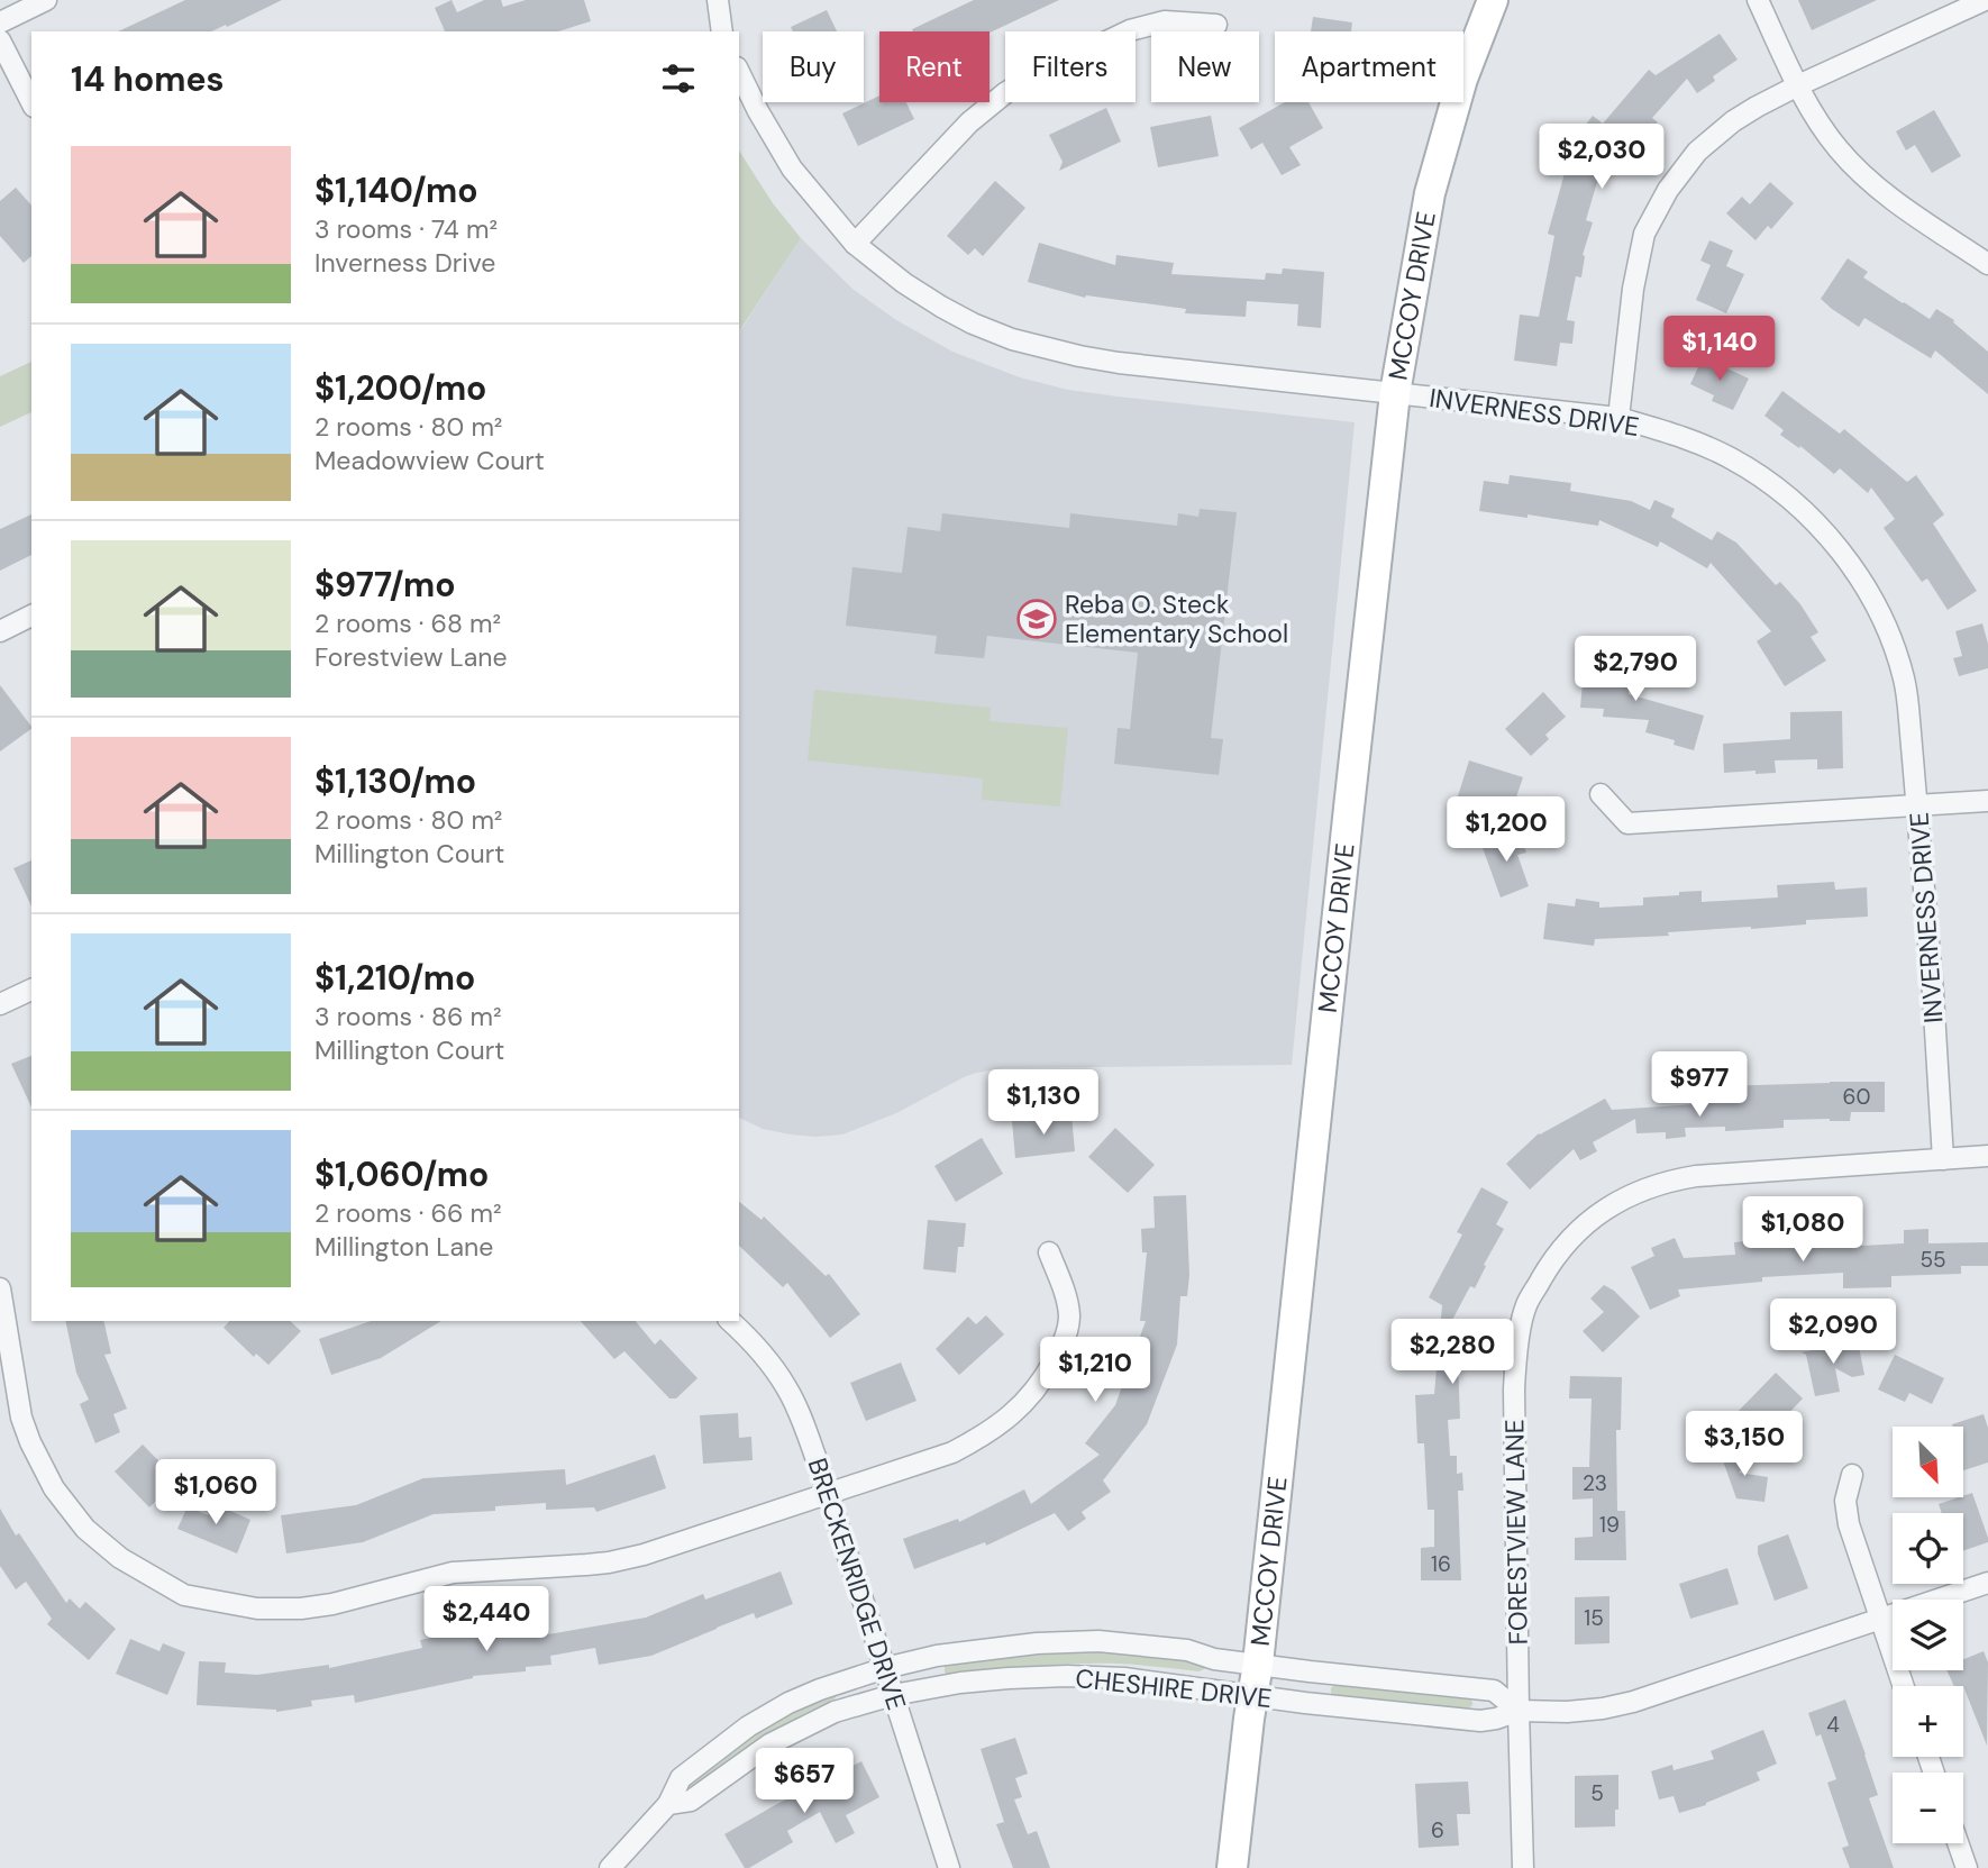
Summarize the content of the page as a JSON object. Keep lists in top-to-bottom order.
{
  "streets": {
    "street": [
      "MCCOY DRIVE",
      "INVERNESS DRIVE",
      "FORESTVIEW LANE",
      "BRECKENRIDGE DRIVE",
      "CHESHIRE DRIVE"
    ]
  },
  "crossings": [
    ["MCCOY DRIVE", "INVERNESS DRIVE"],
    ["MCCOY DRIVE", "CHESHIRE DRIVE"],
    ["INVERNESS DRIVE", "FORESTVIEW LANE"],
    ["FORESTVIEW LANE", "CHESHIRE DRIVE"],
    ["BRECKENRIDGE DRIVE", "CHESHIRE DRIVE"]
  ],
  "places": {
    "school or university": ["Reba O. Steck Elementary School"]
  },
  "house_numbers": [
    "60",
    "55",
    "23",
    "19",
    "16",
    "15",
    "4",
    "5",
    "6"
  ],
  "north": "bottom right",
  "page": {
    "chip": [
      "Buy",
      "Rent",
      "Filters",
      "New",
      "Apartment"
    ],
    "heading": "14 homes",
    "price": [
      "$2,030",
      "$1,140",
      "$2,790",
      "$1,200",
      "$977",
      "$1,130",
      "$1,080",
      "$2,090",
      "$2,280",
      "$1,210",
      "$3,150",
      "$1,060",
      "$2,440",
      "$657"
    ],
    "list": [
      {
        "name": "$1,140/mo",
        "note": "3 rooms · 74 m² · Inverness Drive"
      },
      {
        "name": "$1,200/mo",
        "note": "2 rooms · 80 m² · Meadowview Court"
      },
      {
        "name": "$977/mo",
        "note": "2 rooms · 68 m² · Forestview Lane"
      },
      {
        "name": "$1,130/mo",
        "note": "2 rooms · 80 m² · Millington Court"
      },
      {
        "name": "$1,210/mo",
        "note": "3 rooms · 86 m² · Millington Court"
      },
      {
        "name": "$1,060/mo",
        "note": "2 rooms · 66 m² · Millington Lane"
      }
    ],
    "map_buttons": ["+", "−"]
  }
}
